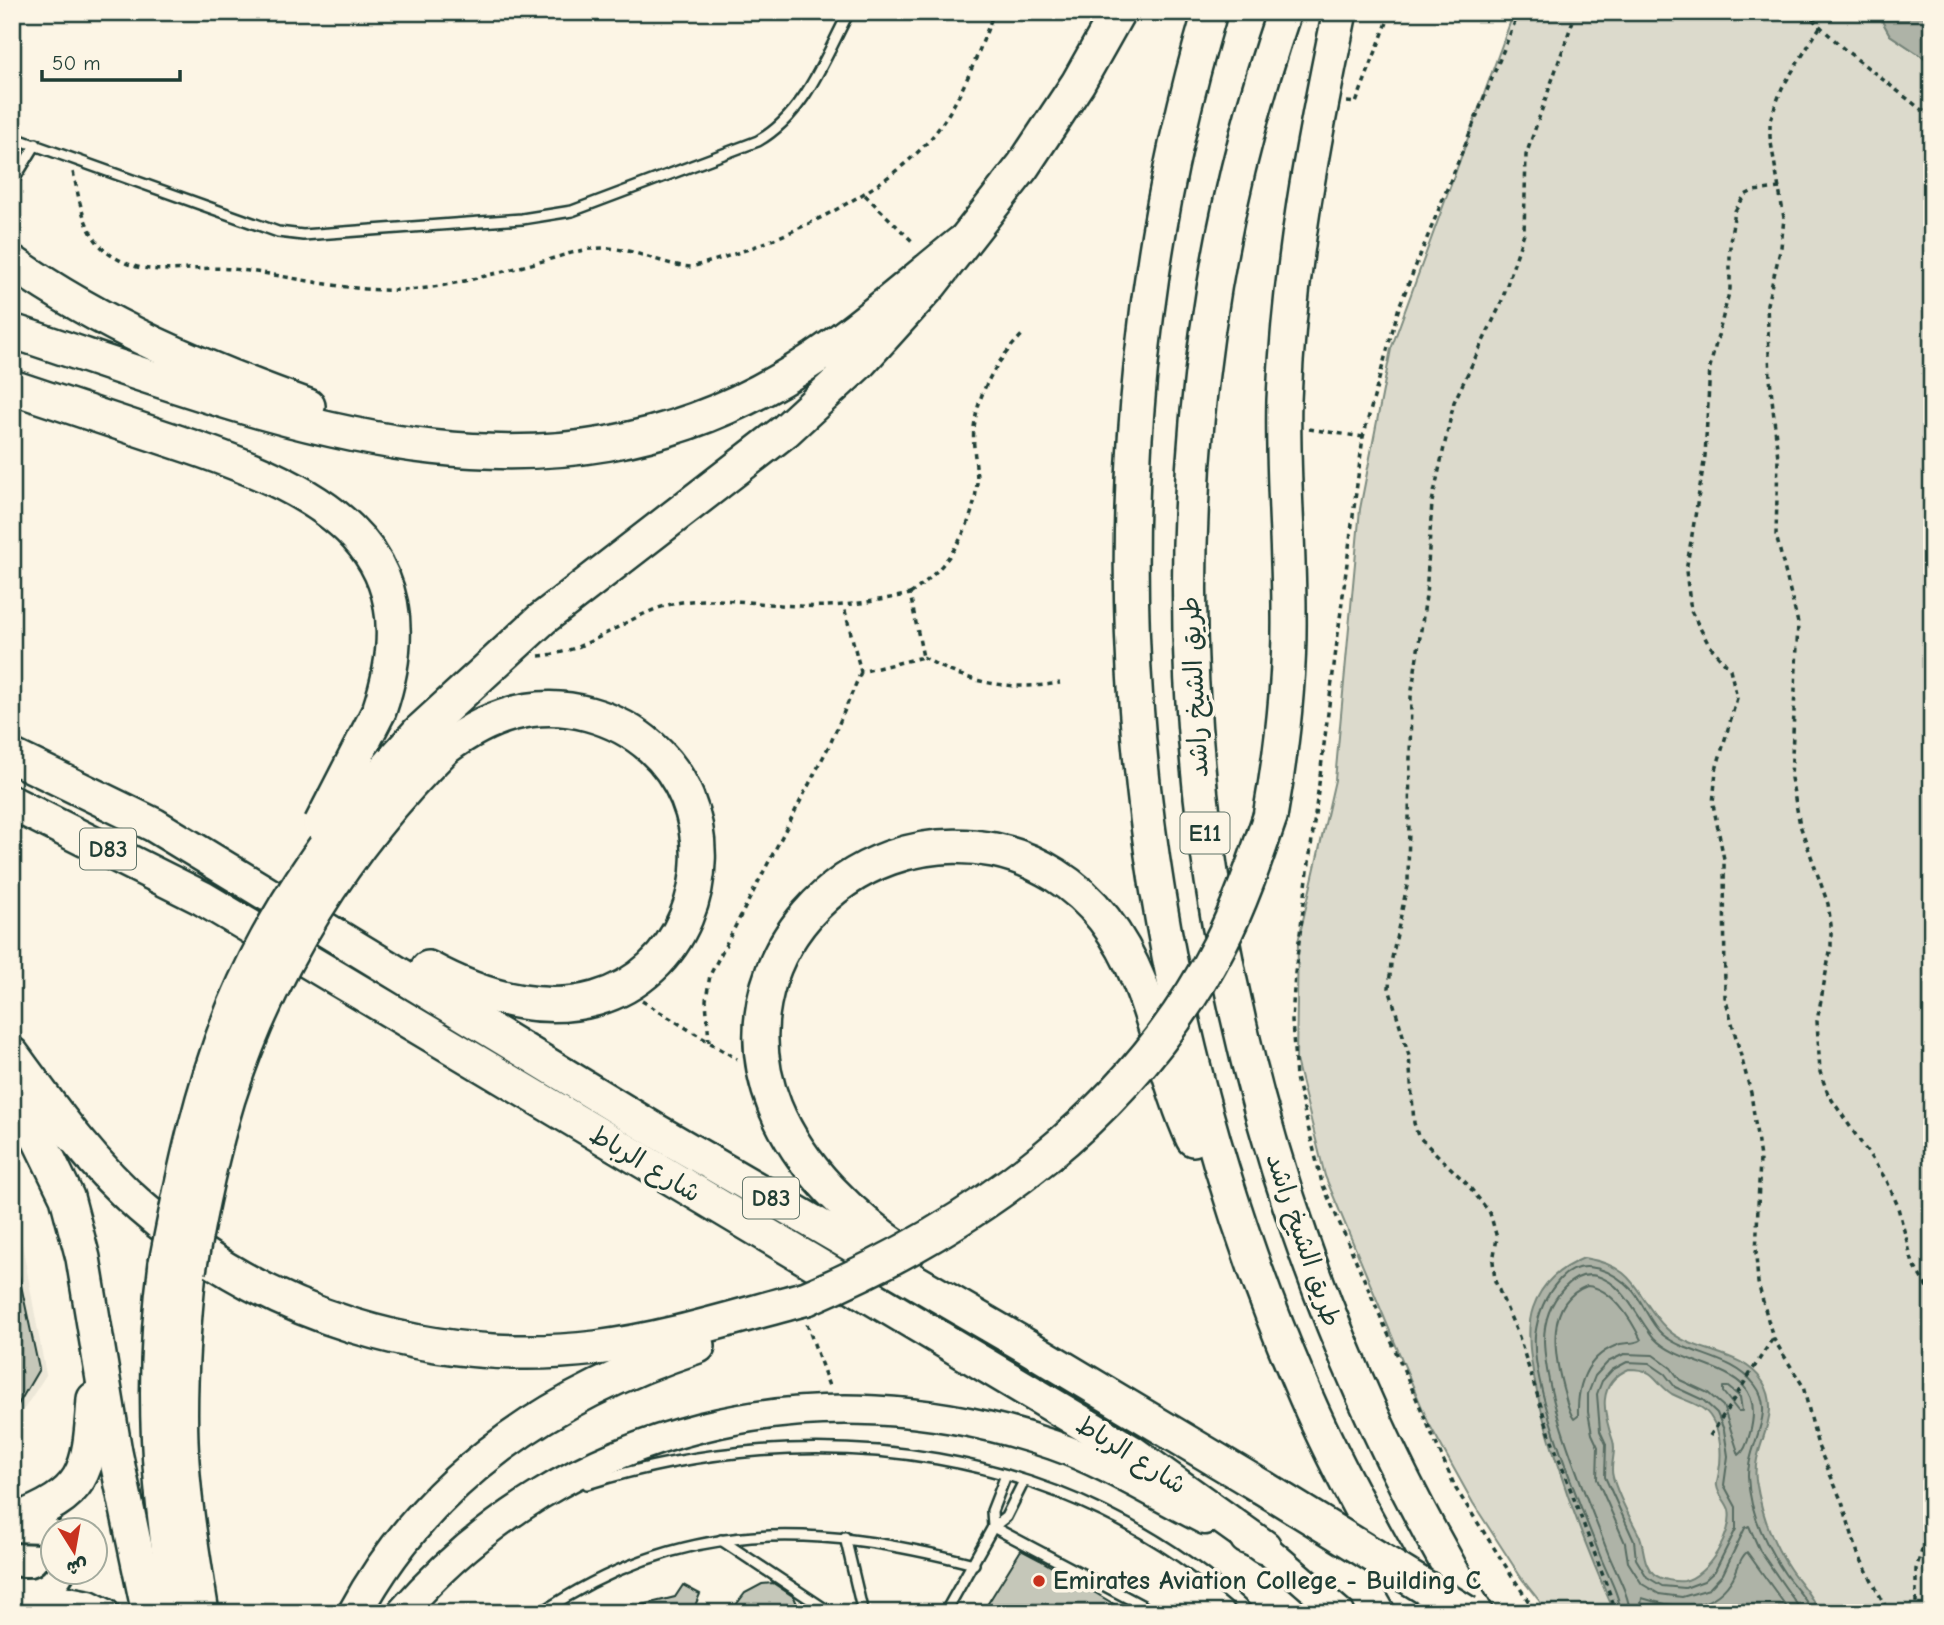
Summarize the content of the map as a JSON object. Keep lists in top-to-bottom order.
{
  "streets": {
    "highway": [
      "طريق الشيخ راشد",
      "E11",
      "D83",
      "شارع الرباط"
    ]
  },
  "places": ["Emirates Aviation College - Building C"],
  "scale_bar": "50 m",
  "north": "bottom"
}
